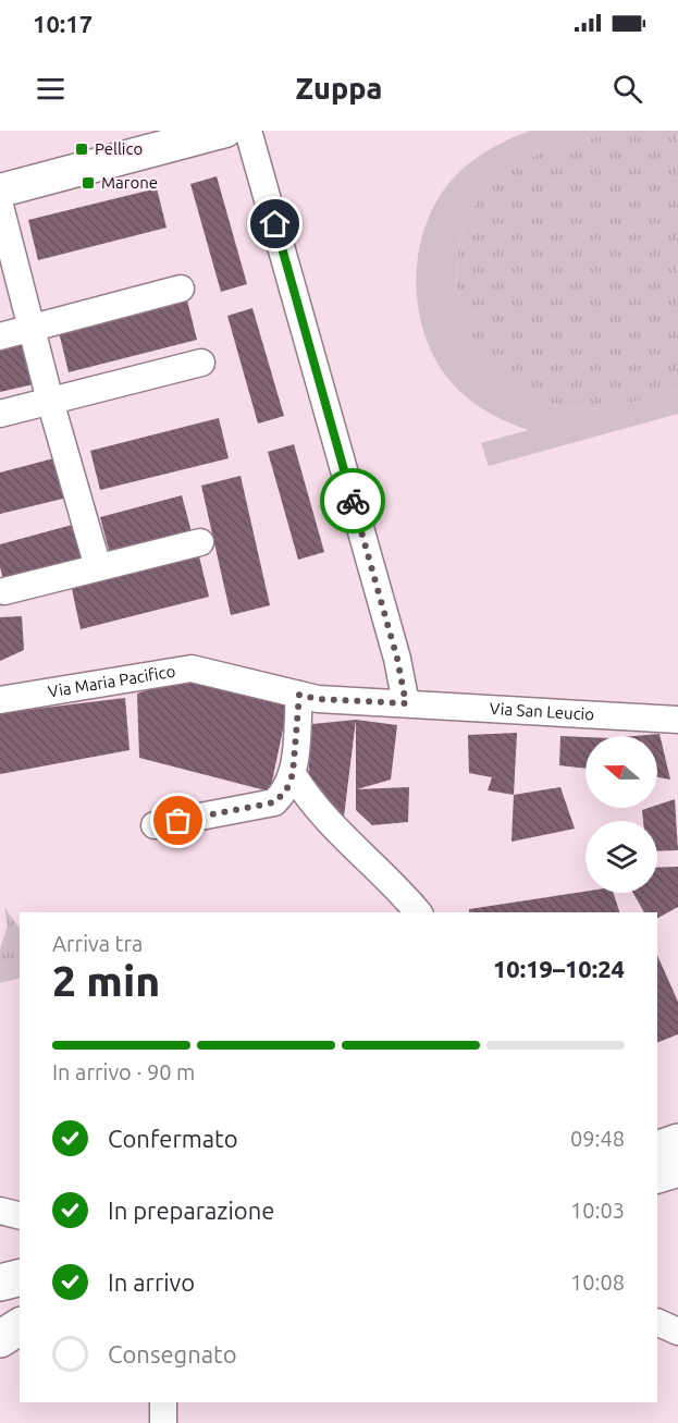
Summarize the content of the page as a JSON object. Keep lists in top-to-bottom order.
{
  "streets": {
    "street": ["Via Maria Pacifico", "Via San Leucio"]
  },
  "crossings": [
    ["Via Maria Pacifico", "Via San Leucio"]
  ],
  "places": {
    "transit": ["Pellico", "Marone"]
  },
  "north": "left",
  "page": {
    "status": "10:17",
    "header": "Zuppa",
    "heading": ["2 min", "Arriva tra", "10:19–10:24"],
    "bar": "In arrivo · 90 m",
    "list": [
      ["Confermato", "09:48"],
      ["In preparazione", "10:03"],
      ["In arrivo", "10:08"],
      "Consegnato"
    ]
  }
}
